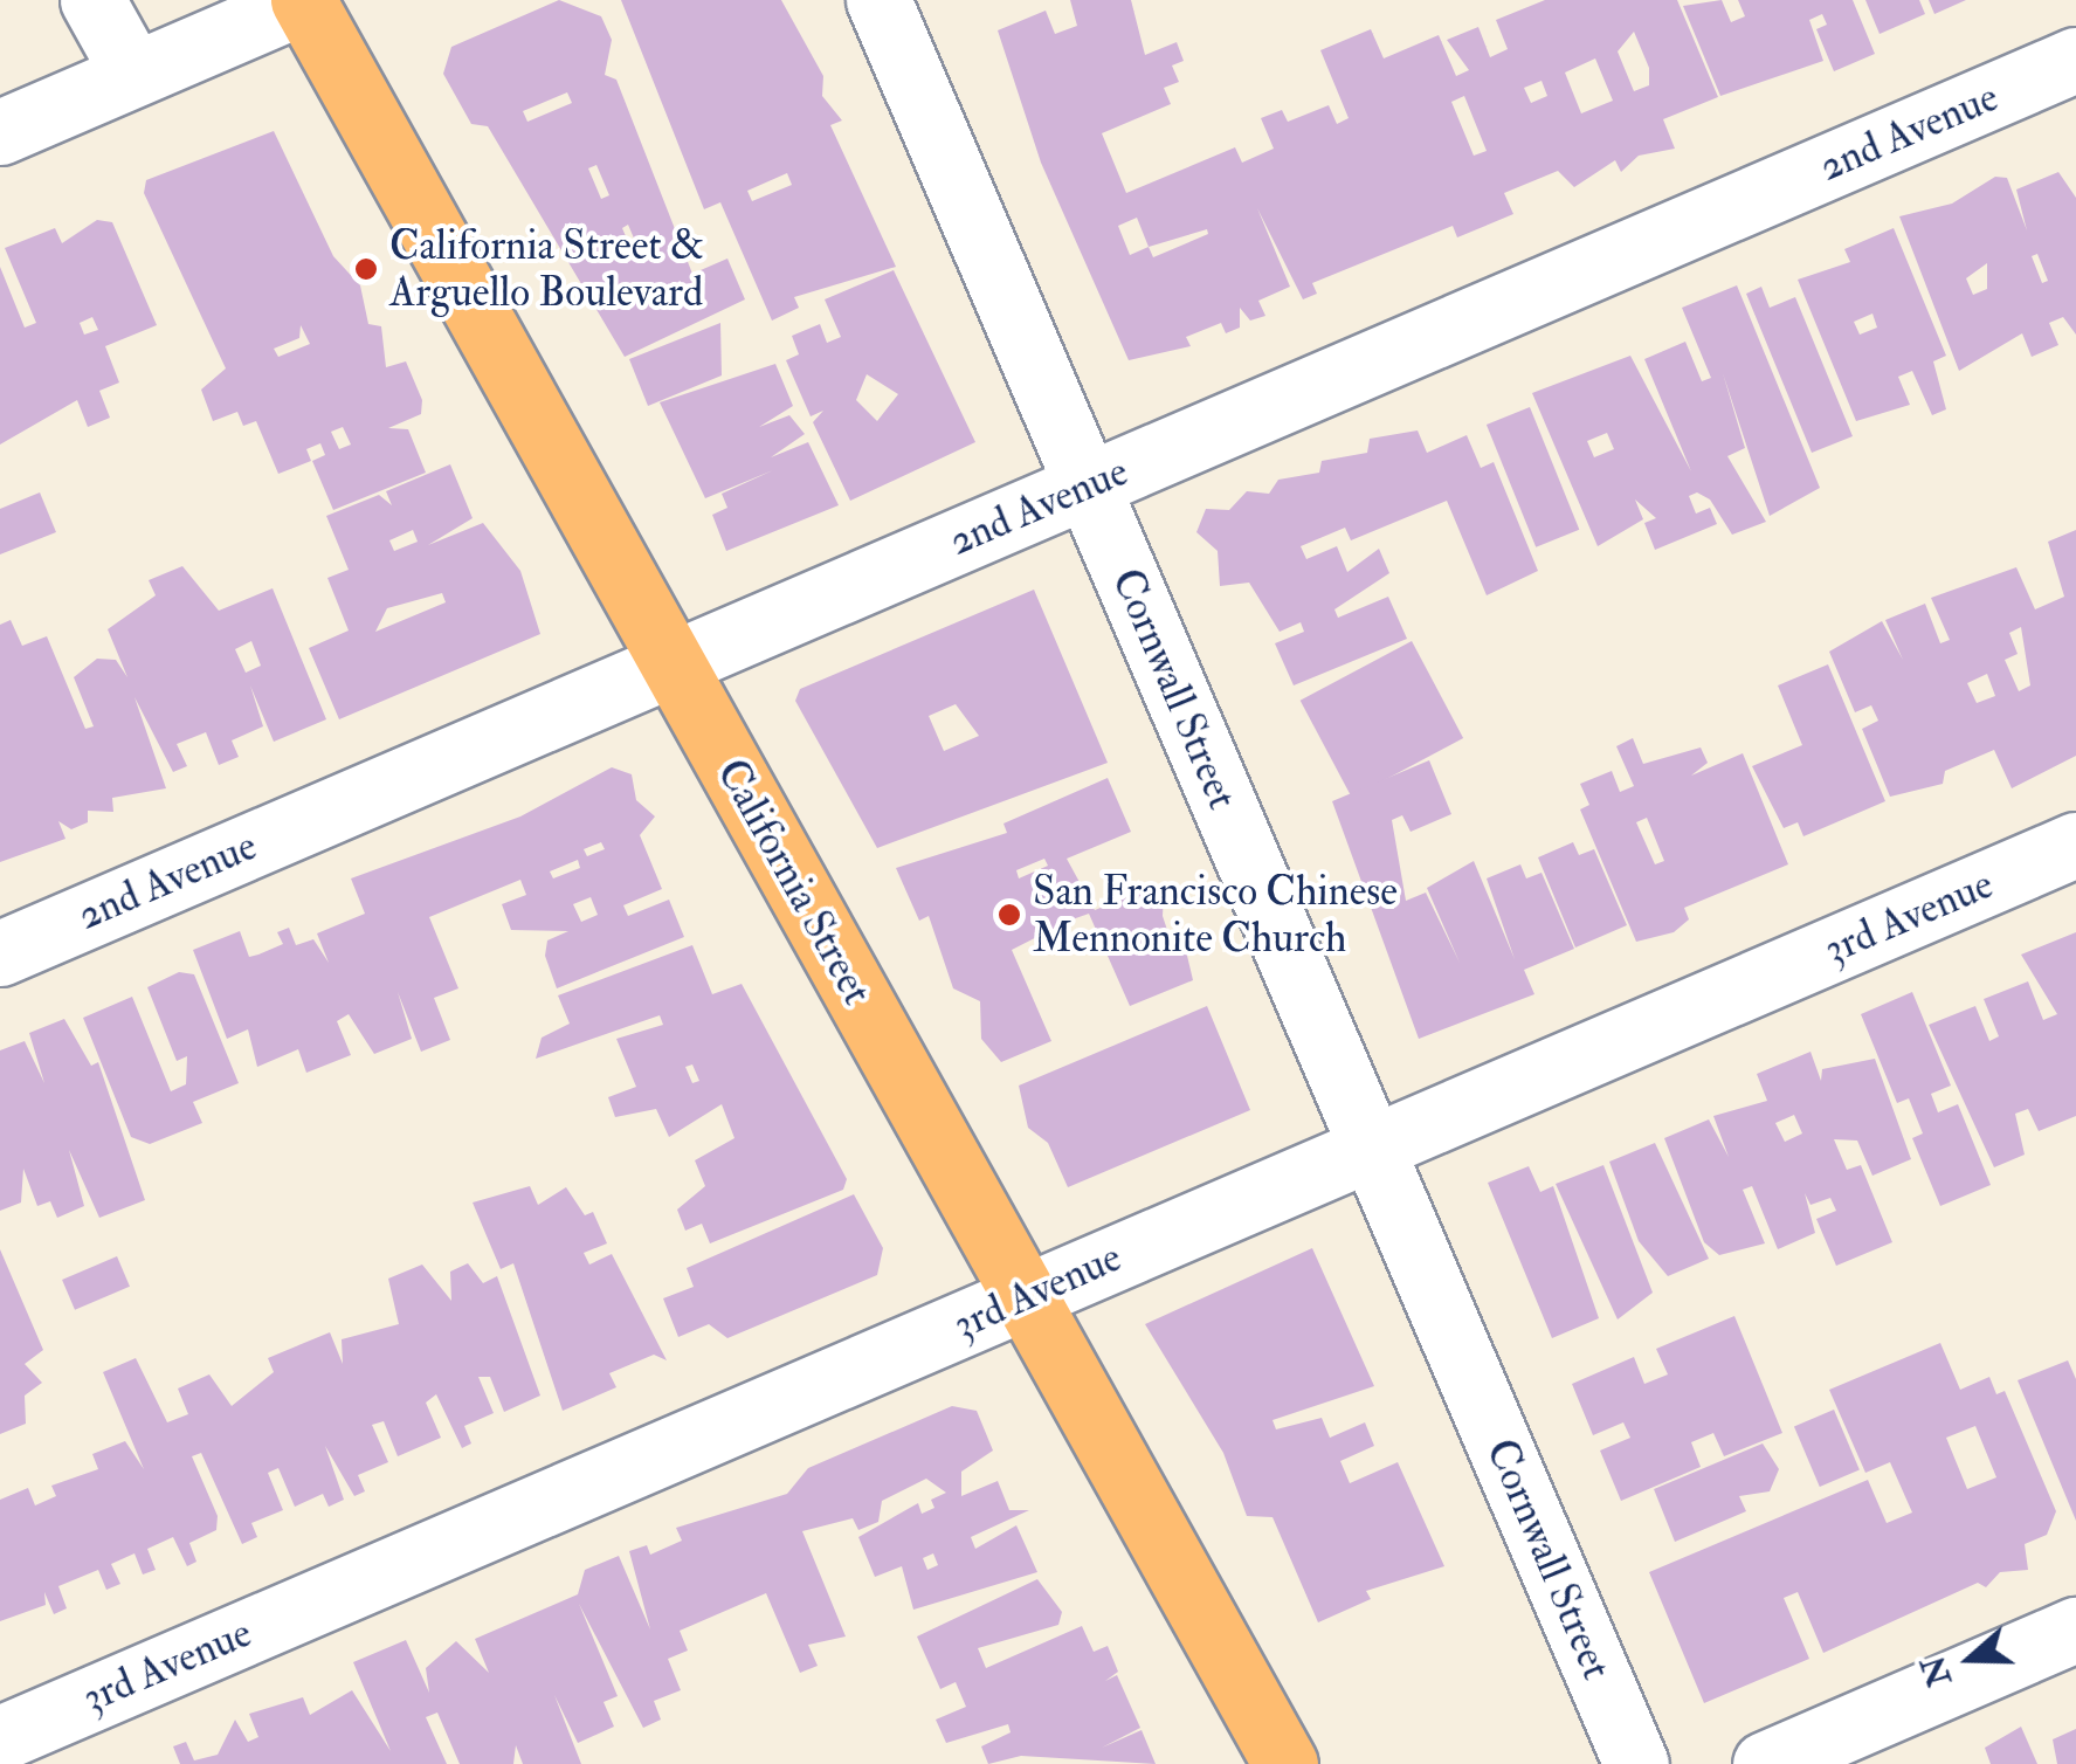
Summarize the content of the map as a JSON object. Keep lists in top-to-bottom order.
{
  "streets": {
    "main road": ["California Street"],
    "street": ["2nd Avenue", "Cornwall Street", "3rd Avenue"]
  },
  "crossings": [
    ["2nd Avenue", "Cornwall Street"],
    ["2nd Avenue", "California Street"],
    ["Cornwall Street", "3rd Avenue"],
    ["California Street", "3rd Avenue"]
  ],
  "places": ["California Street & Arguello Boulevard", "San Francisco Chinese Mennonite Church"],
  "north": "left"
}
